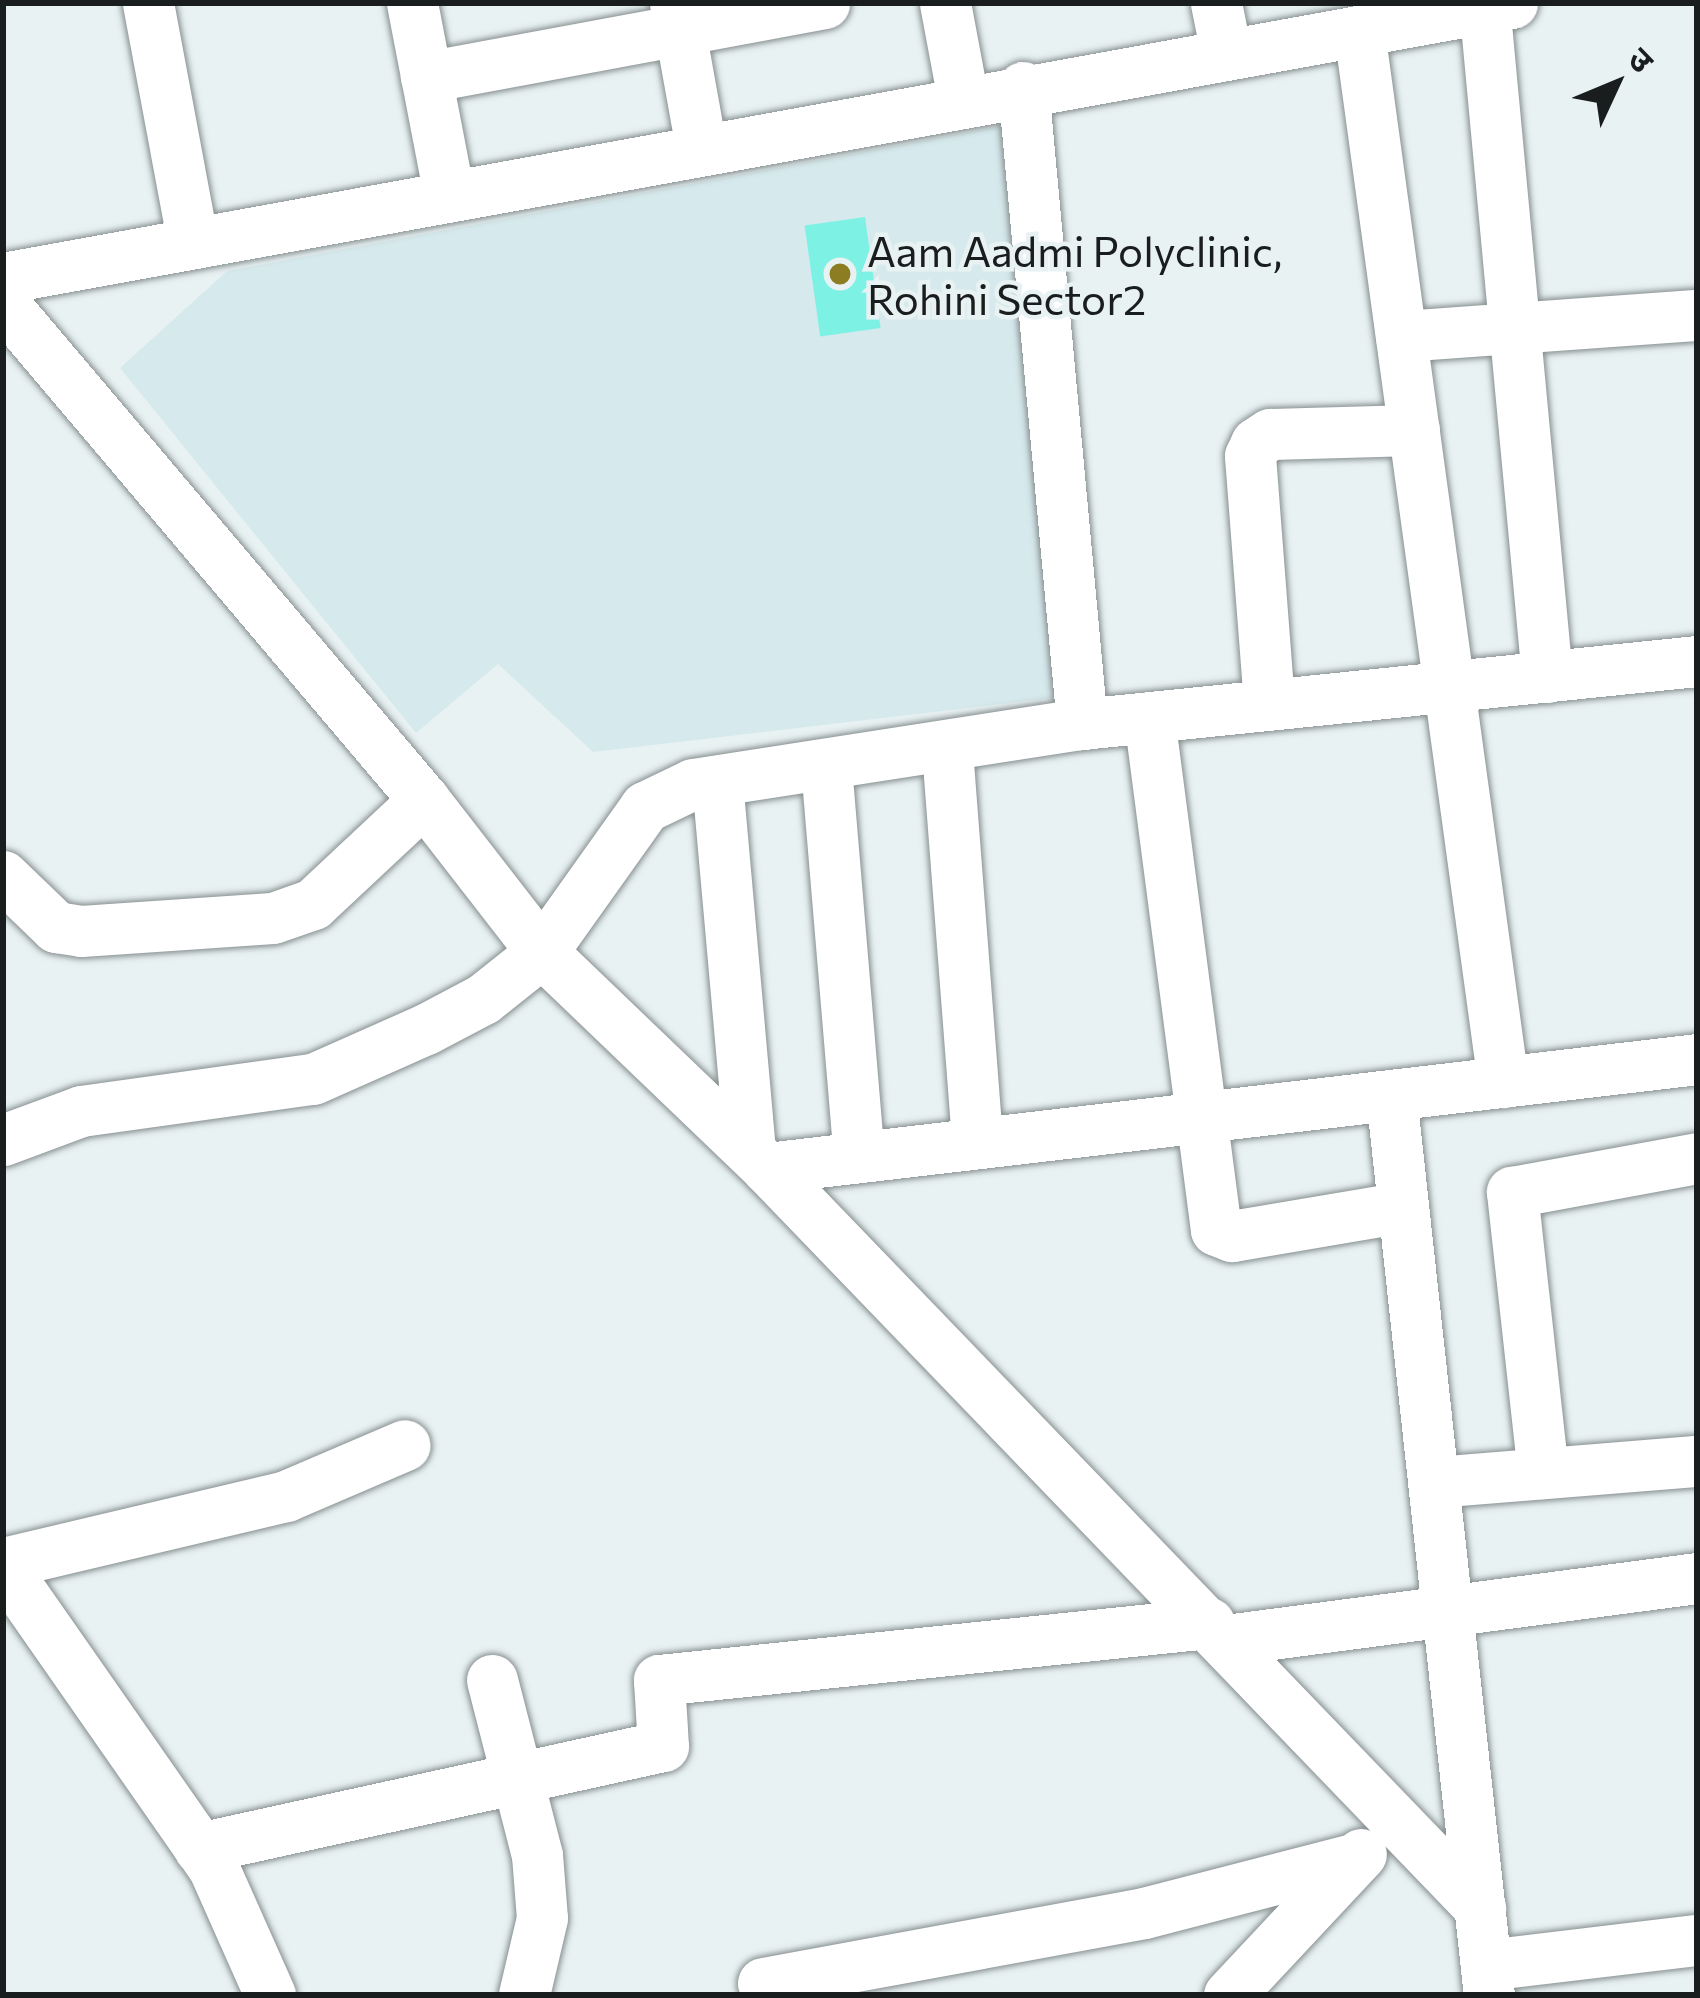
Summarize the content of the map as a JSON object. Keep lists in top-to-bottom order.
{
  "places": ["Aam Aadmi Polyclinic, Rohini Sector2"],
  "north": "top right"
}
